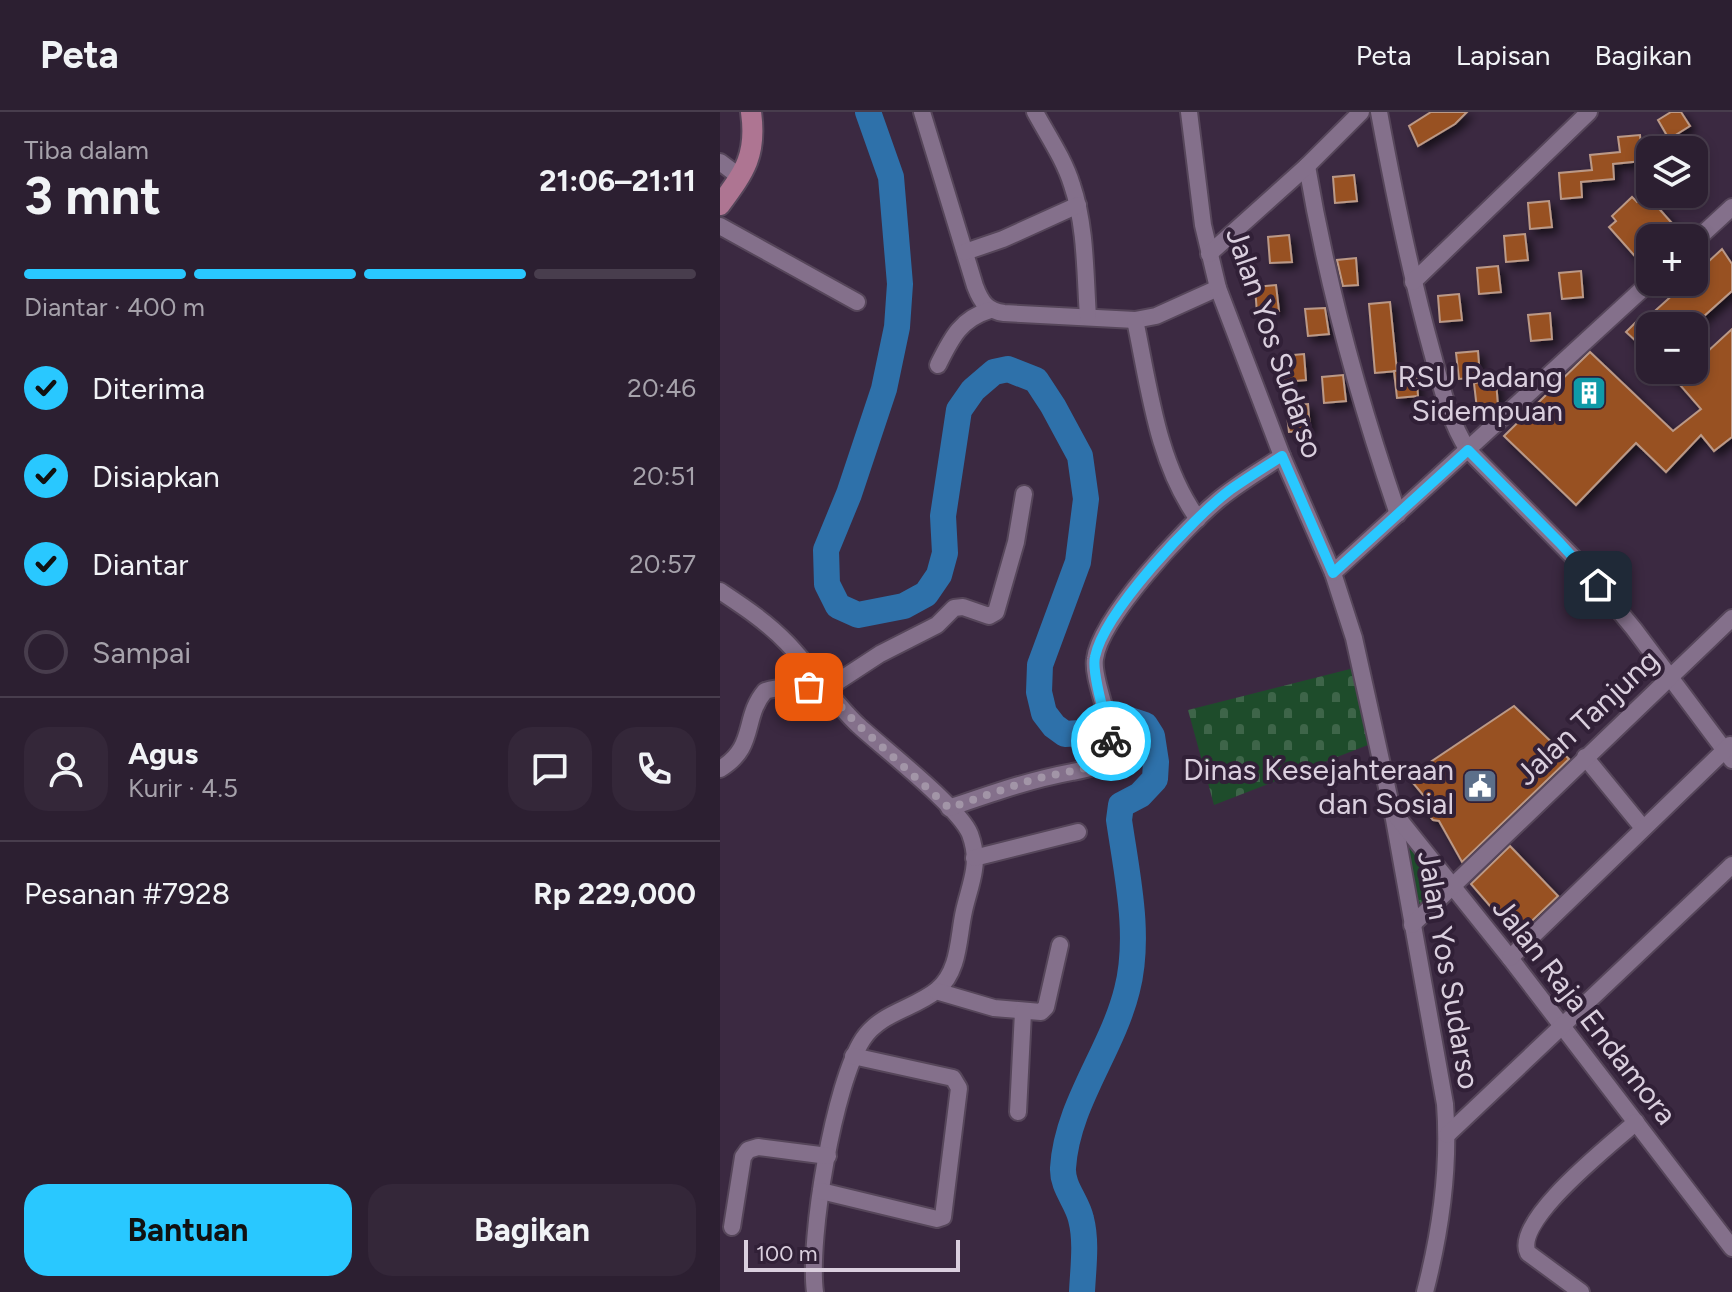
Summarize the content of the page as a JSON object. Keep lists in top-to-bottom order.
{
  "streets": {
    "street": ["Jalan Yos Sudarso", "Jalan Tanjung", "Jalan Raja Endamora"]
  },
  "crossings": [
    ["Jalan Yos Sudarso", "Jalan Tanjung"],
    ["Jalan Yos Sudarso", "Jalan Raja Endamora"],
    ["Jalan Tanjung", "Jalan Raja Endamora"]
  ],
  "places": {
    "building": ["RSU Padang Sidempuan"],
    "public building": ["Dinas Kesejahteraan dan Sosial"]
  },
  "scale_bar": "100 m",
  "page": {
    "header": "Peta",
    "nav": ["Peta", "Lapisan", "Bagikan"],
    "heading": ["3 mnt", "Tiba dalam", "21:06–21:11"],
    "panel": [
      "Agus",
      "Kurir · 4.5",
      "Pesanan #7928",
      "Rp 229,000"
    ],
    "map_buttons": ["+", "−"],
    "bar": "Diantar · 400 m",
    "list": [
      ["Diterima", "20:46"],
      ["Disiapkan", "20:51"],
      ["Diantar", "20:57"],
      "Sampai"
    ],
    "buttons": ["Bantuan", "Bagikan"],
    "scale": "100 m"
  }
}
